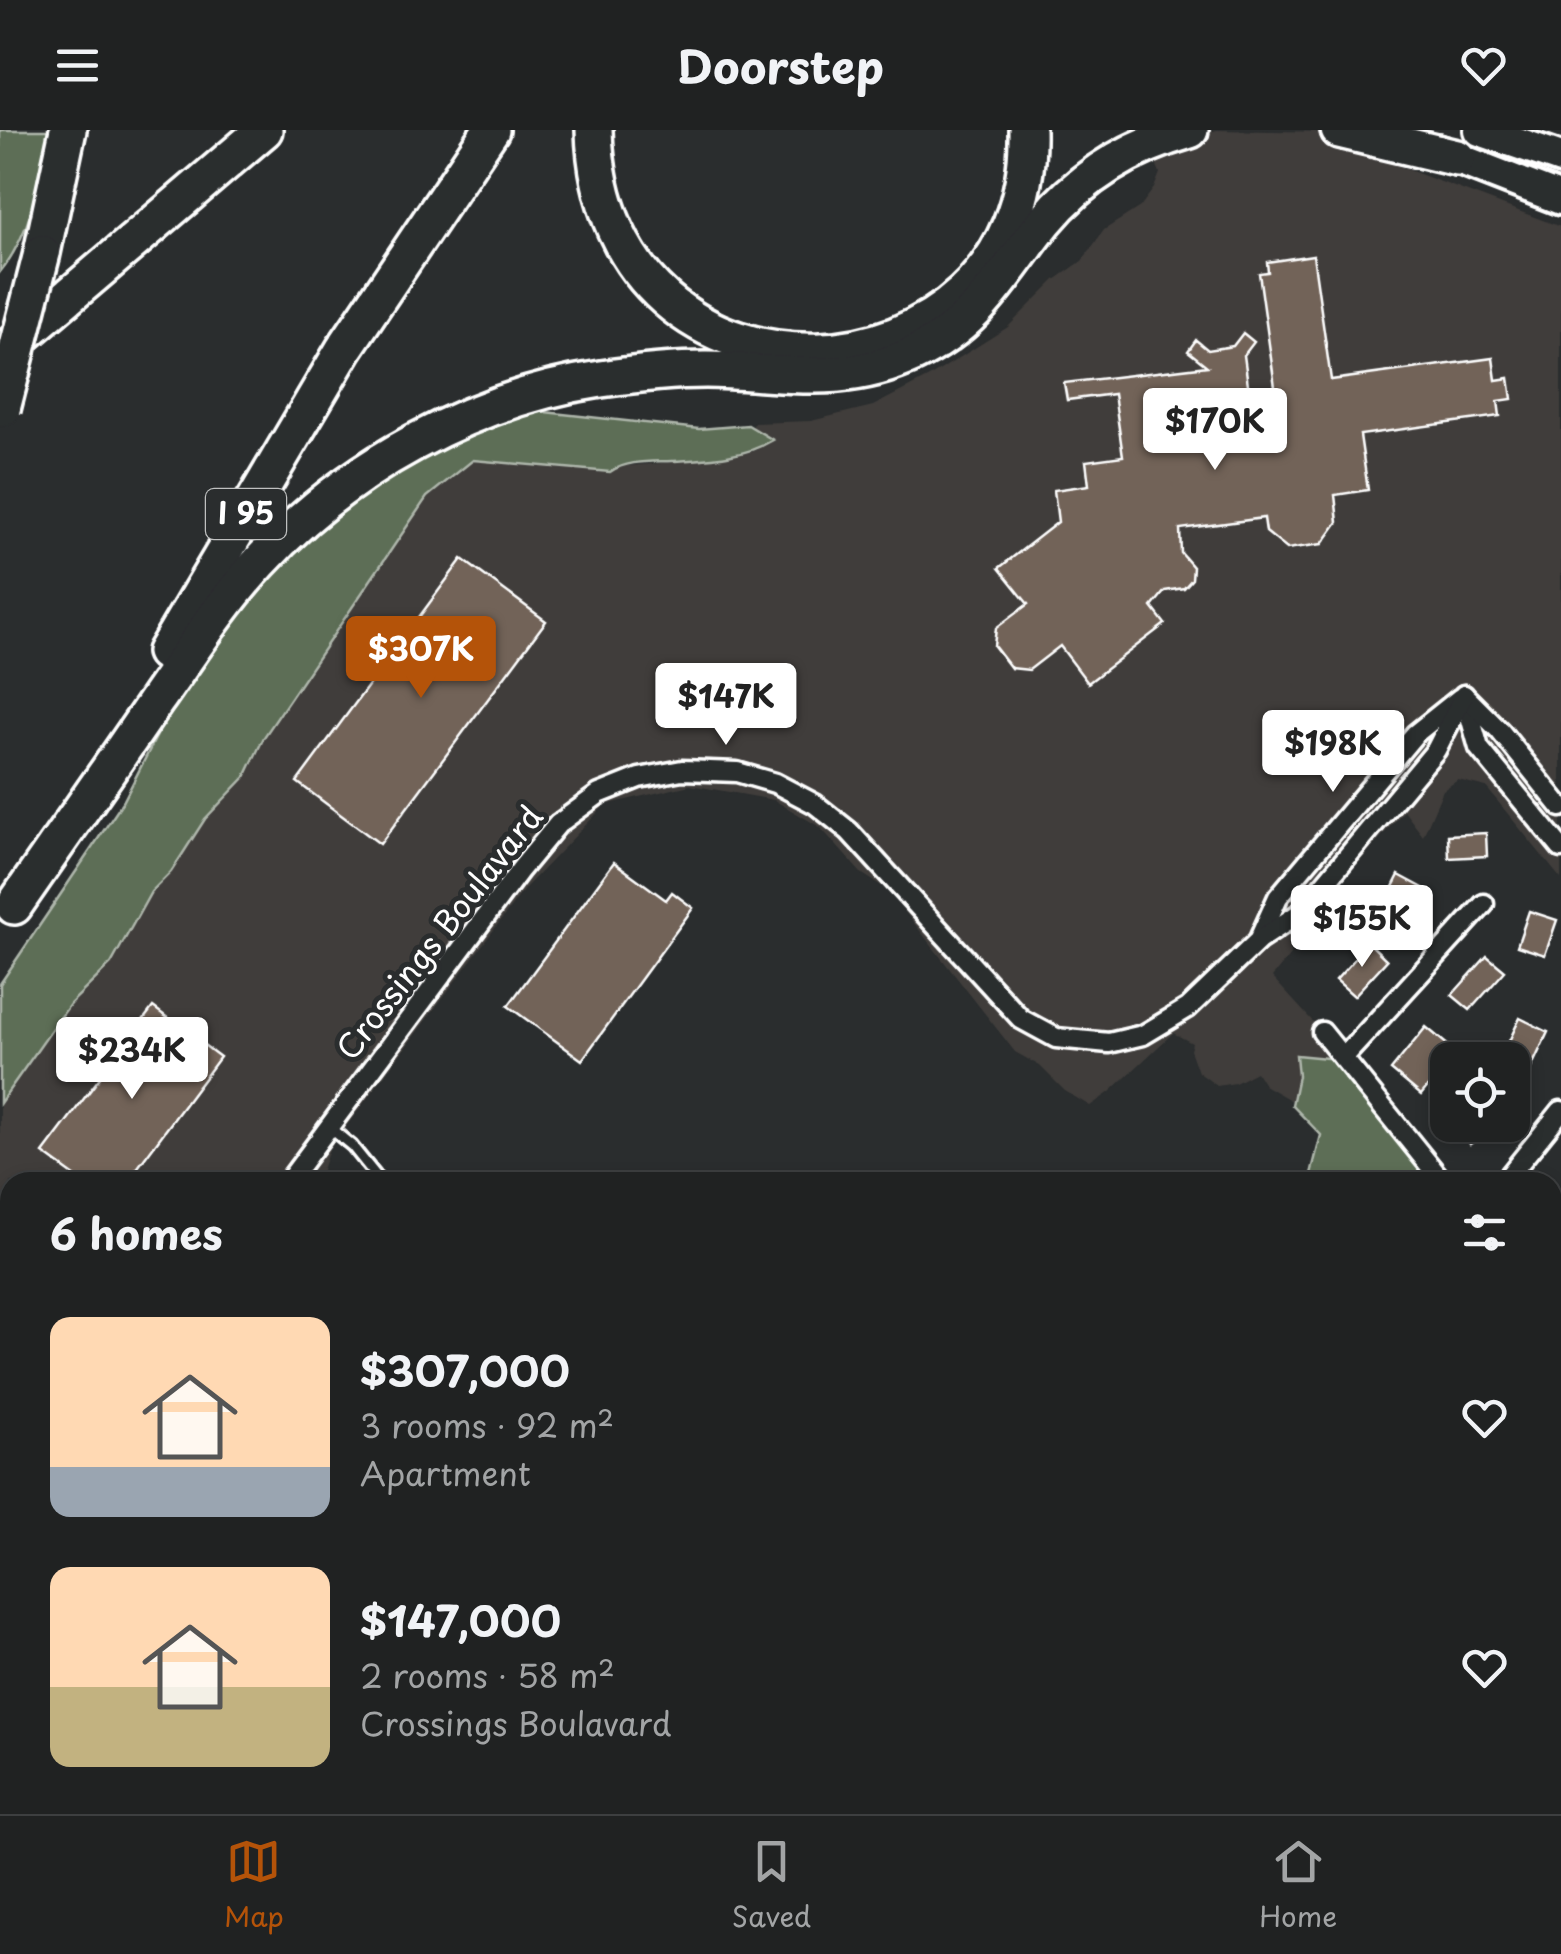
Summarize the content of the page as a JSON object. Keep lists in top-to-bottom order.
{
  "streets": {
    "highway": ["I 95"],
    "street": ["Crossings Boulavard"]
  },
  "page": {
    "header": "Doorstep",
    "price": [
      "$170K",
      "$307K",
      "$147K",
      "$198K",
      "$155K",
      "$234K"
    ],
    "heading": "6 homes",
    "list": [
      {
        "name": "$307,000",
        "note": "3 rooms · 92 m² · Apartment"
      },
      {
        "name": "$147,000",
        "note": "2 rooms · 58 m² · Crossings Boulavard"
      }
    ],
    "tabs": ["Map", "Saved", "Home"]
  }
}
